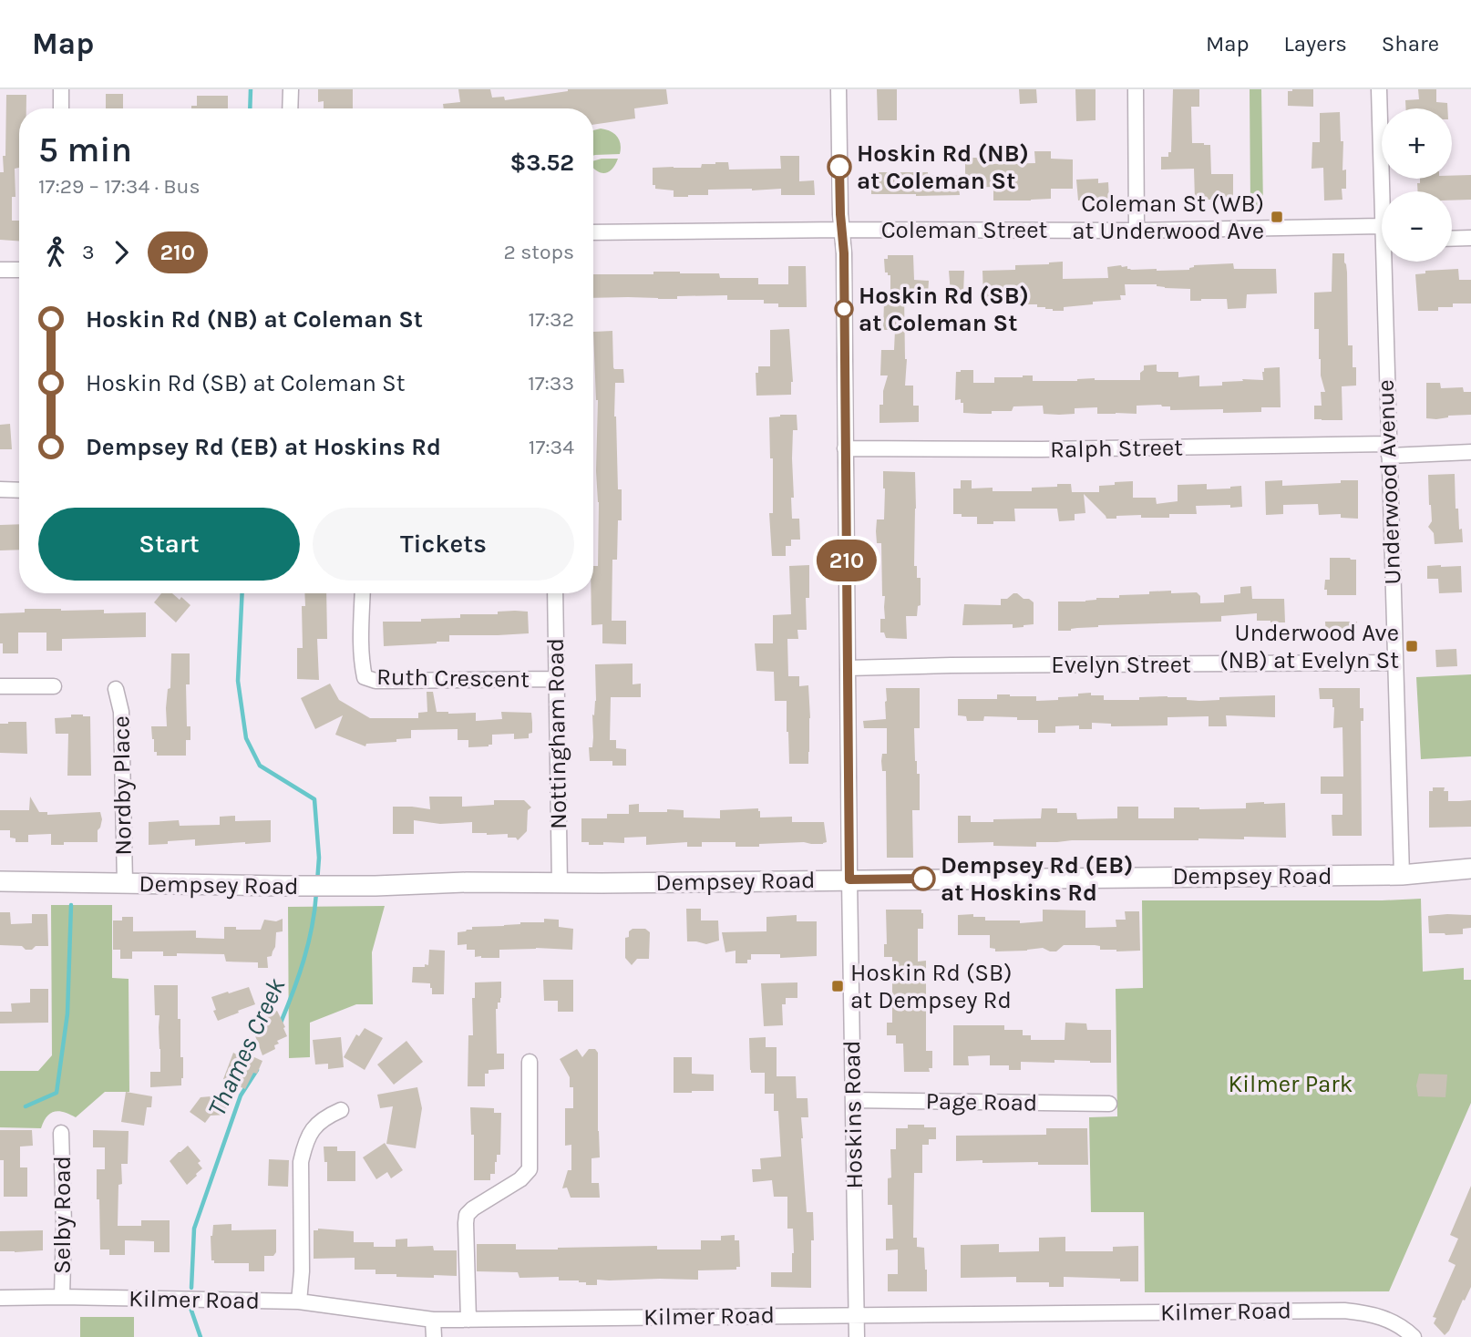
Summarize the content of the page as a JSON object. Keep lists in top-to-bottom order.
{
  "streets": {
    "street": [
      "Coleman Street",
      "Ralph Street",
      "Underwood Avenue",
      "Evelyn Street",
      "Ruth Crescent",
      "Nottingham Road",
      "Nordby Place",
      "Dempsey Road",
      "Page Road",
      "Hoskins Road",
      "Selby Road",
      "Kilmer Road"
    ]
  },
  "crossings": [
    ["Coleman Street", "Hoskins Road"],
    ["Ralph Street", "Underwood Avenue"],
    ["Ralph Street", "Hoskins Road"],
    ["Underwood Avenue", "Evelyn Street"],
    ["Underwood Avenue", "Dempsey Road"],
    ["Evelyn Street", "Hoskins Road"],
    ["Ruth Crescent", "Nottingham Road"],
    ["Nottingham Road", "Dempsey Road"],
    ["Nordby Place", "Dempsey Road"],
    ["Dempsey Road", "Hoskins Road"],
    ["Page Road", "Hoskins Road"],
    ["Hoskins Road", "Kilmer Road"],
    ["Selby Road", "Kilmer Road"]
  ],
  "water": ["Thames Creek"],
  "parks": ["Kilmer Park"],
  "places": {
    "other": ["Hoskin Rd (NB) at Coleman St", "Hoskin Rd (SB) at Coleman St", "Dempsey Rd (EB) at Hoskins Rd"],
    "transit": ["Coleman St (WB) at Underwood Ave", "Underwood Ave (NB) at Evelyn St", "Hoskin Rd (SB) at Dempsey Rd"]
  },
  "lines": ["bus line 210"],
  "page": {
    "header": "Map",
    "nav": ["Map", "Layers", "Share"],
    "on_map": "210",
    "map_buttons": ["+", "−"],
    "heading": ["5 min", "17:29 – 17:34 · Bus", "$3.52"],
    "legs": ["3", "210", "2 stops"],
    "list": [
      {
        "name": "Hoskin Rd (NB) at Coleman St",
        "value": "17:32"
      },
      {
        "name": "Hoskin Rd (SB) at Coleman St",
        "value": "17:33"
      },
      {
        "name": "Dempsey Rd (EB) at Hoskins Rd",
        "value": "17:34"
      }
    ],
    "buttons": ["Start", "Tickets"]
  }
}
